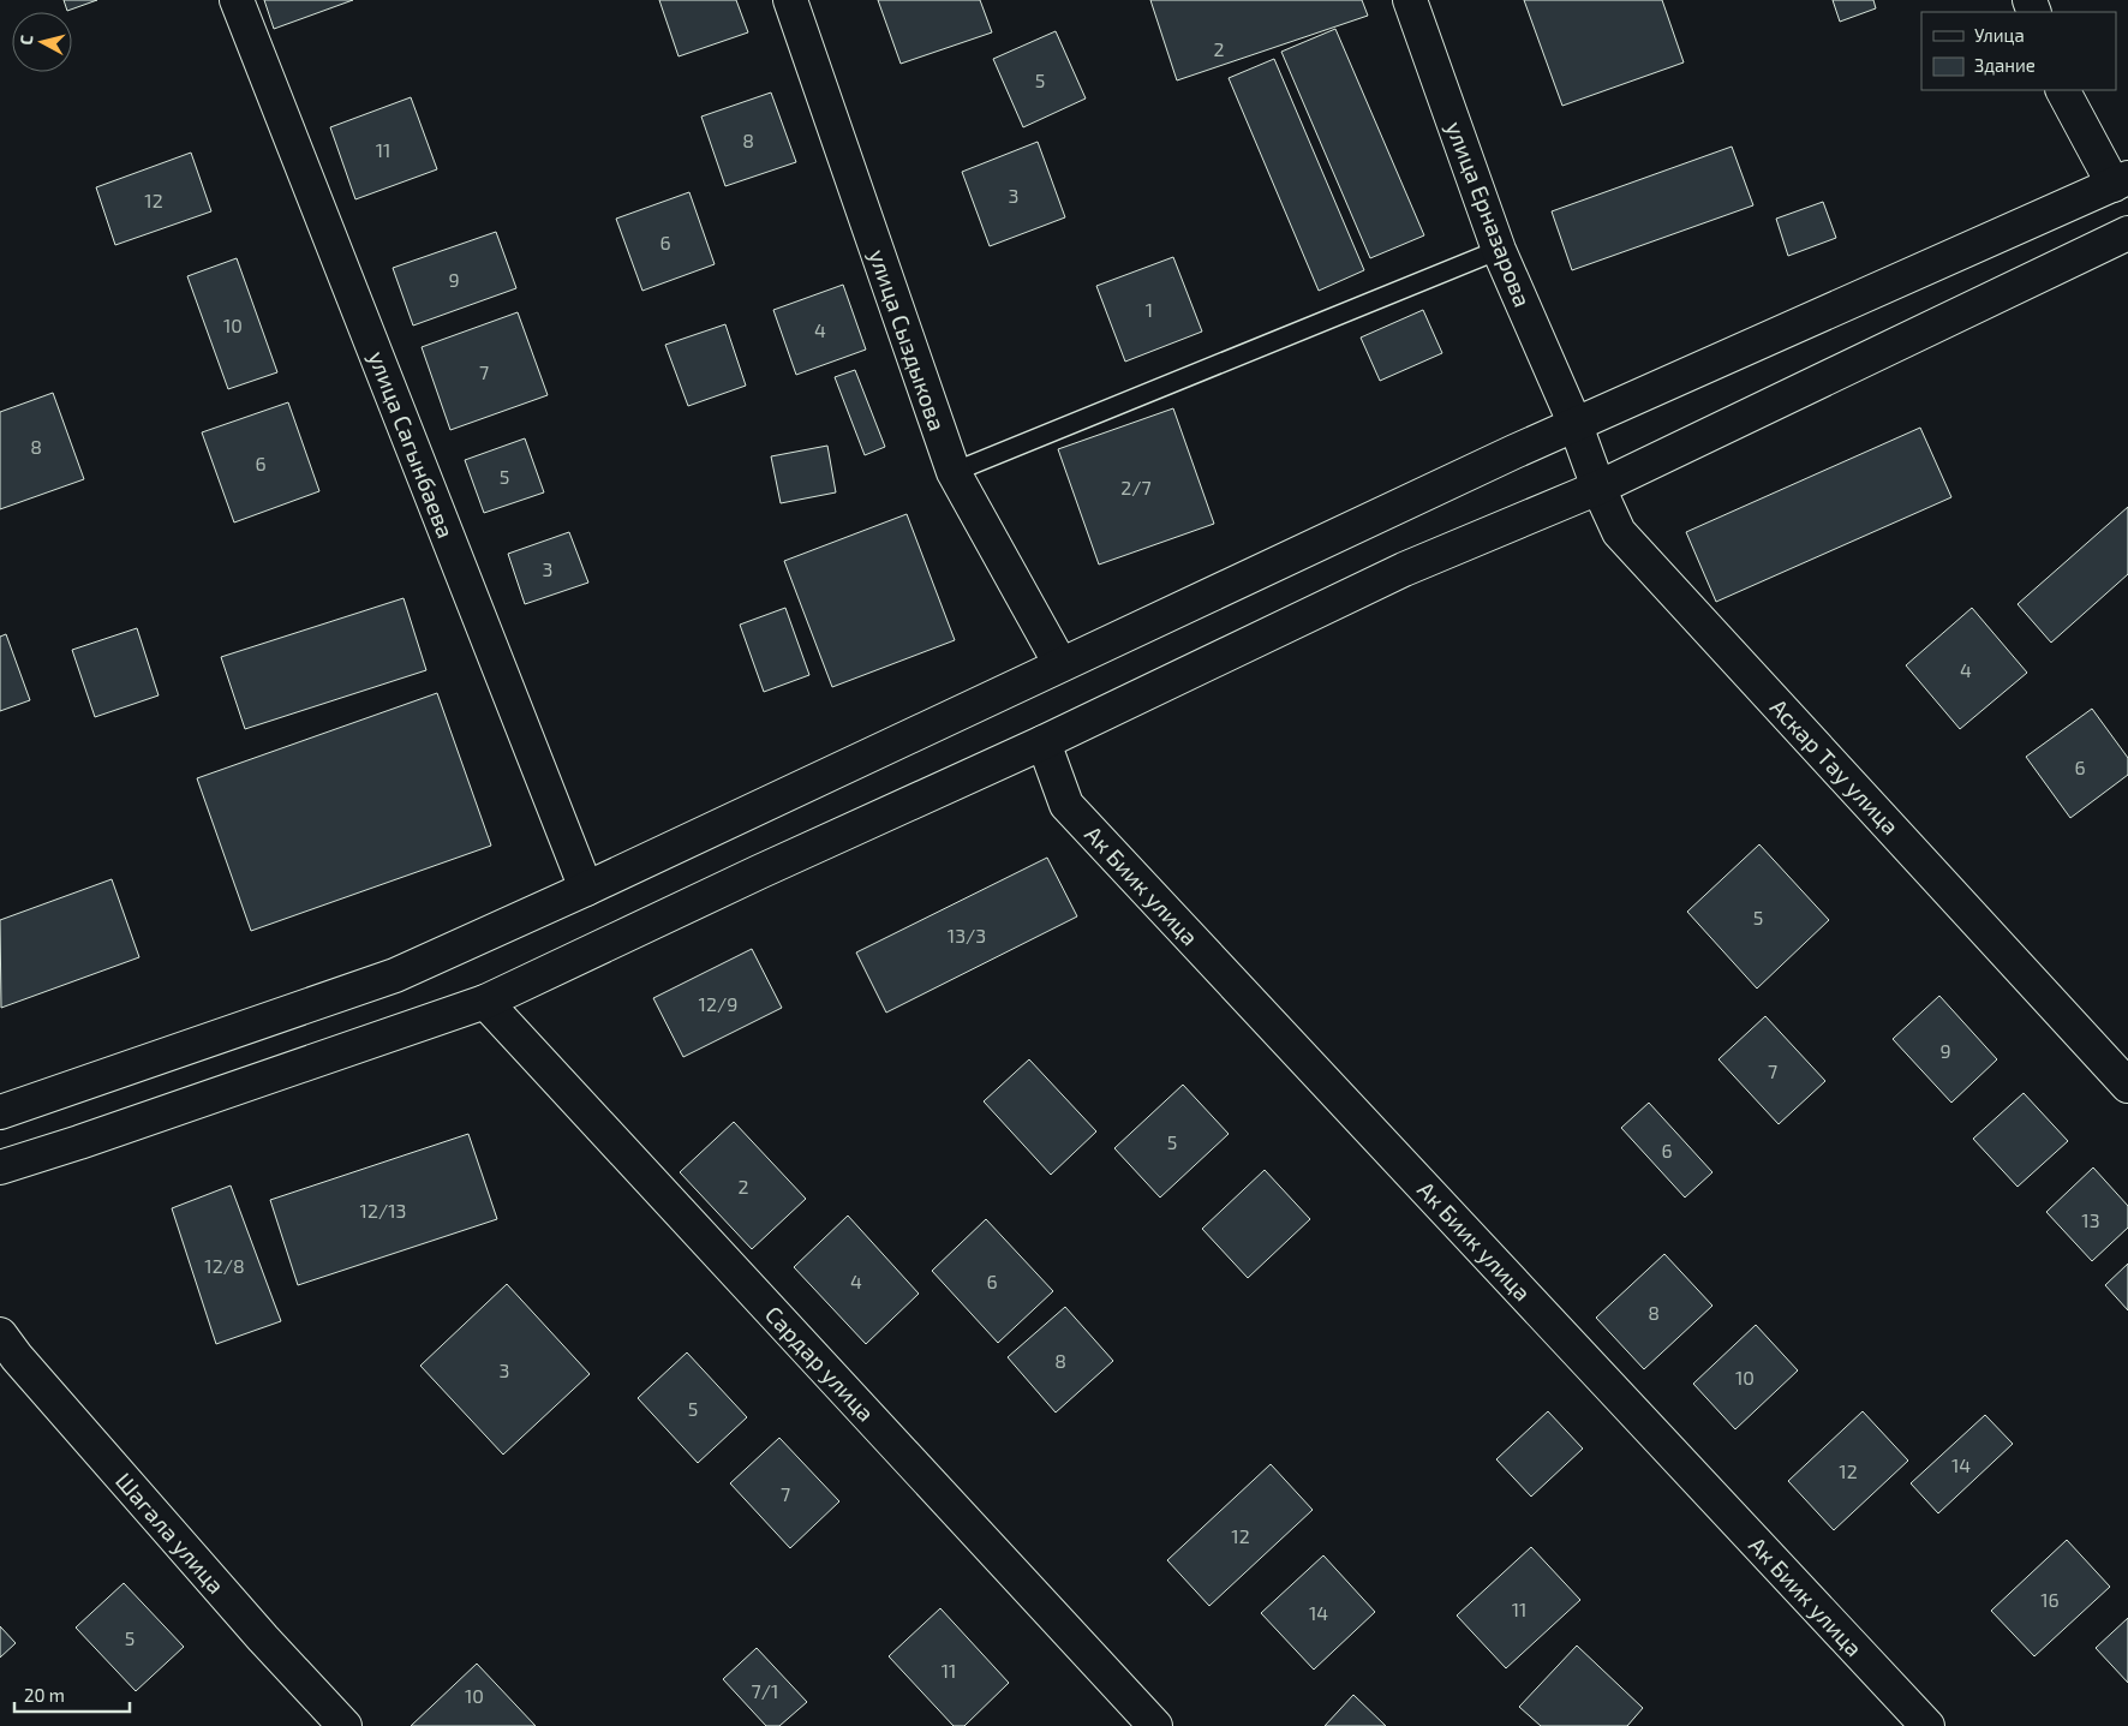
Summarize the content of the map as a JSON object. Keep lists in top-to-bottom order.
{
  "streets": {
    "main road": [
      "улица Ерназарова",
      "улица Сыздыкова",
      "улица Сагынбаева",
      "Аскар Тау улица",
      "Ак Биик улица",
      "Сардар улица",
      "Шагала улица"
    ]
  },
  "crossings": [
    ["улица Ерназарова", "Аскар Тау улица"]
  ],
  "house_numbers": [
    "2",
    "5",
    "8",
    "11",
    "3",
    "12",
    "6",
    "9",
    "1",
    "10",
    "4",
    "7",
    "8",
    "6",
    "5",
    "2/7",
    "3",
    "4",
    "6",
    "5",
    "13/3",
    "12/9",
    "9",
    "7",
    "5",
    "6",
    "2",
    "12/13",
    "13",
    "12/8",
    "4",
    "6",
    "8",
    "8",
    "3",
    "10",
    "5",
    "14",
    "12",
    "7",
    "12",
    "16",
    "11",
    "14",
    "5",
    "11",
    "7/1",
    "10"
  ],
  "legend": ["Улица", "Здание"],
  "scale_bar": "20 m",
  "north": "left"
}
